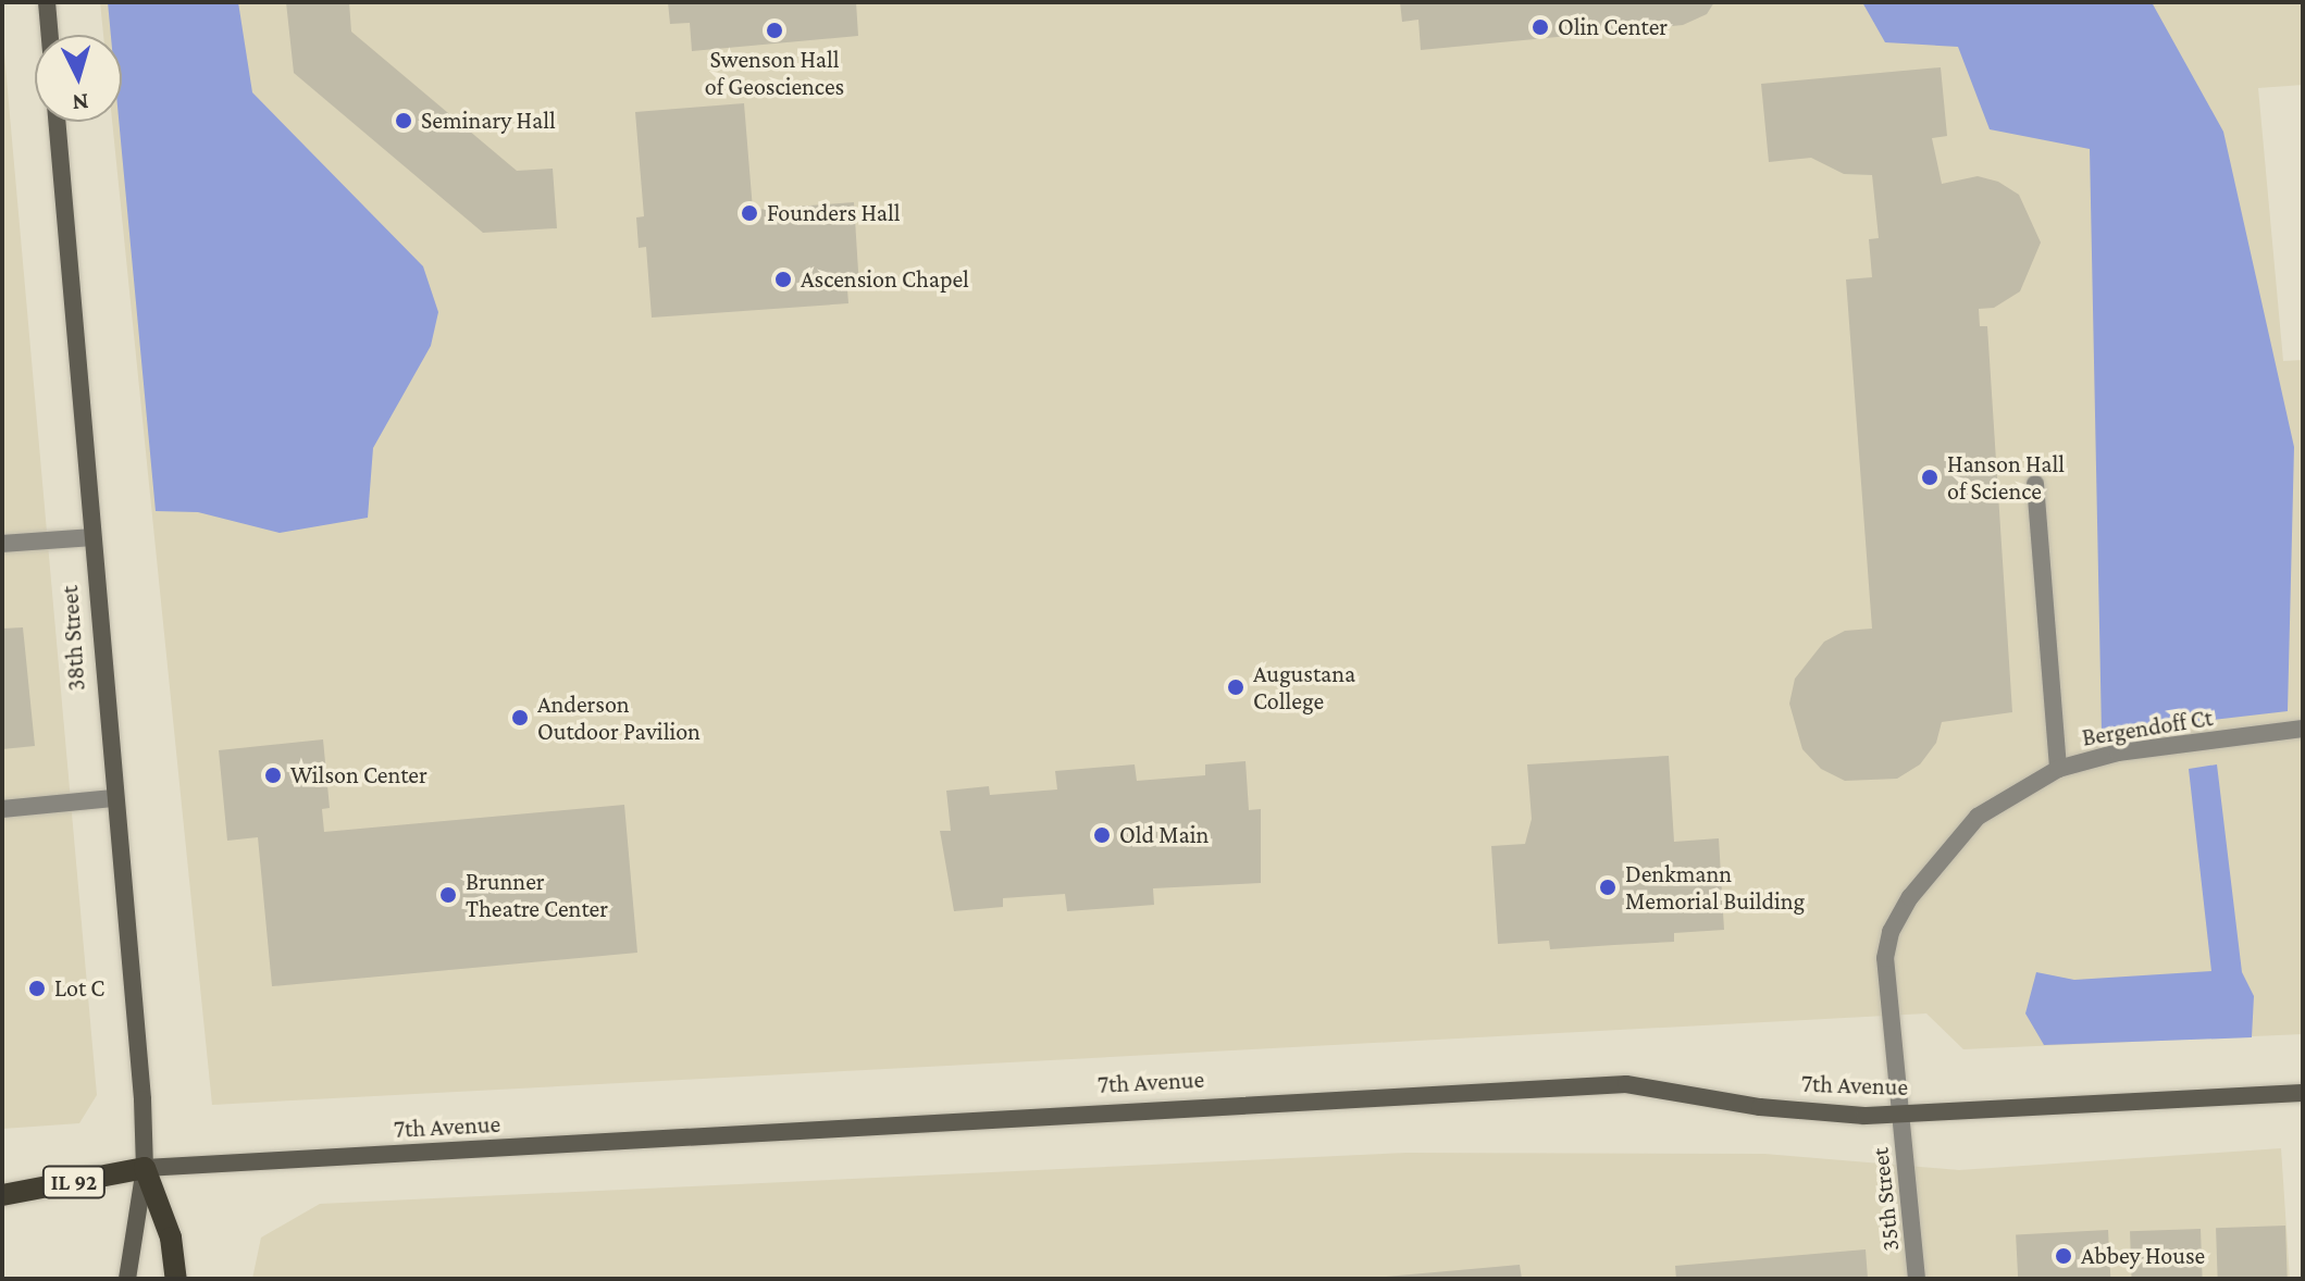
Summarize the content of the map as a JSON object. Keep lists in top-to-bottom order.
{
  "streets": {
    "main road": ["38th Street", "7th Avenue", "IL 92"],
    "street": ["Bergendoff Ct", "35th Street"]
  },
  "crossings": [
    ["38th Street", "7th Avenue"],
    ["Bergendoff Ct", "7th Avenue"],
    ["Bergendoff Ct", "35th Street"],
    ["7th Avenue", "35th Street"]
  ],
  "places": [
    "Olin Center",
    "Swenson Hall of Geosciences",
    "Seminary Hall",
    "Founders Hall",
    "Ascension Chapel",
    "Hanson Hall of Science",
    "Augustana College",
    "Anderson Outdoor Pavilion",
    "Wilson Center",
    "Old Main",
    "Denkmann Memorial Building",
    "Brunner Theatre Center",
    "Lot C",
    "Abbey House"
  ],
  "north": "bottom"
}
